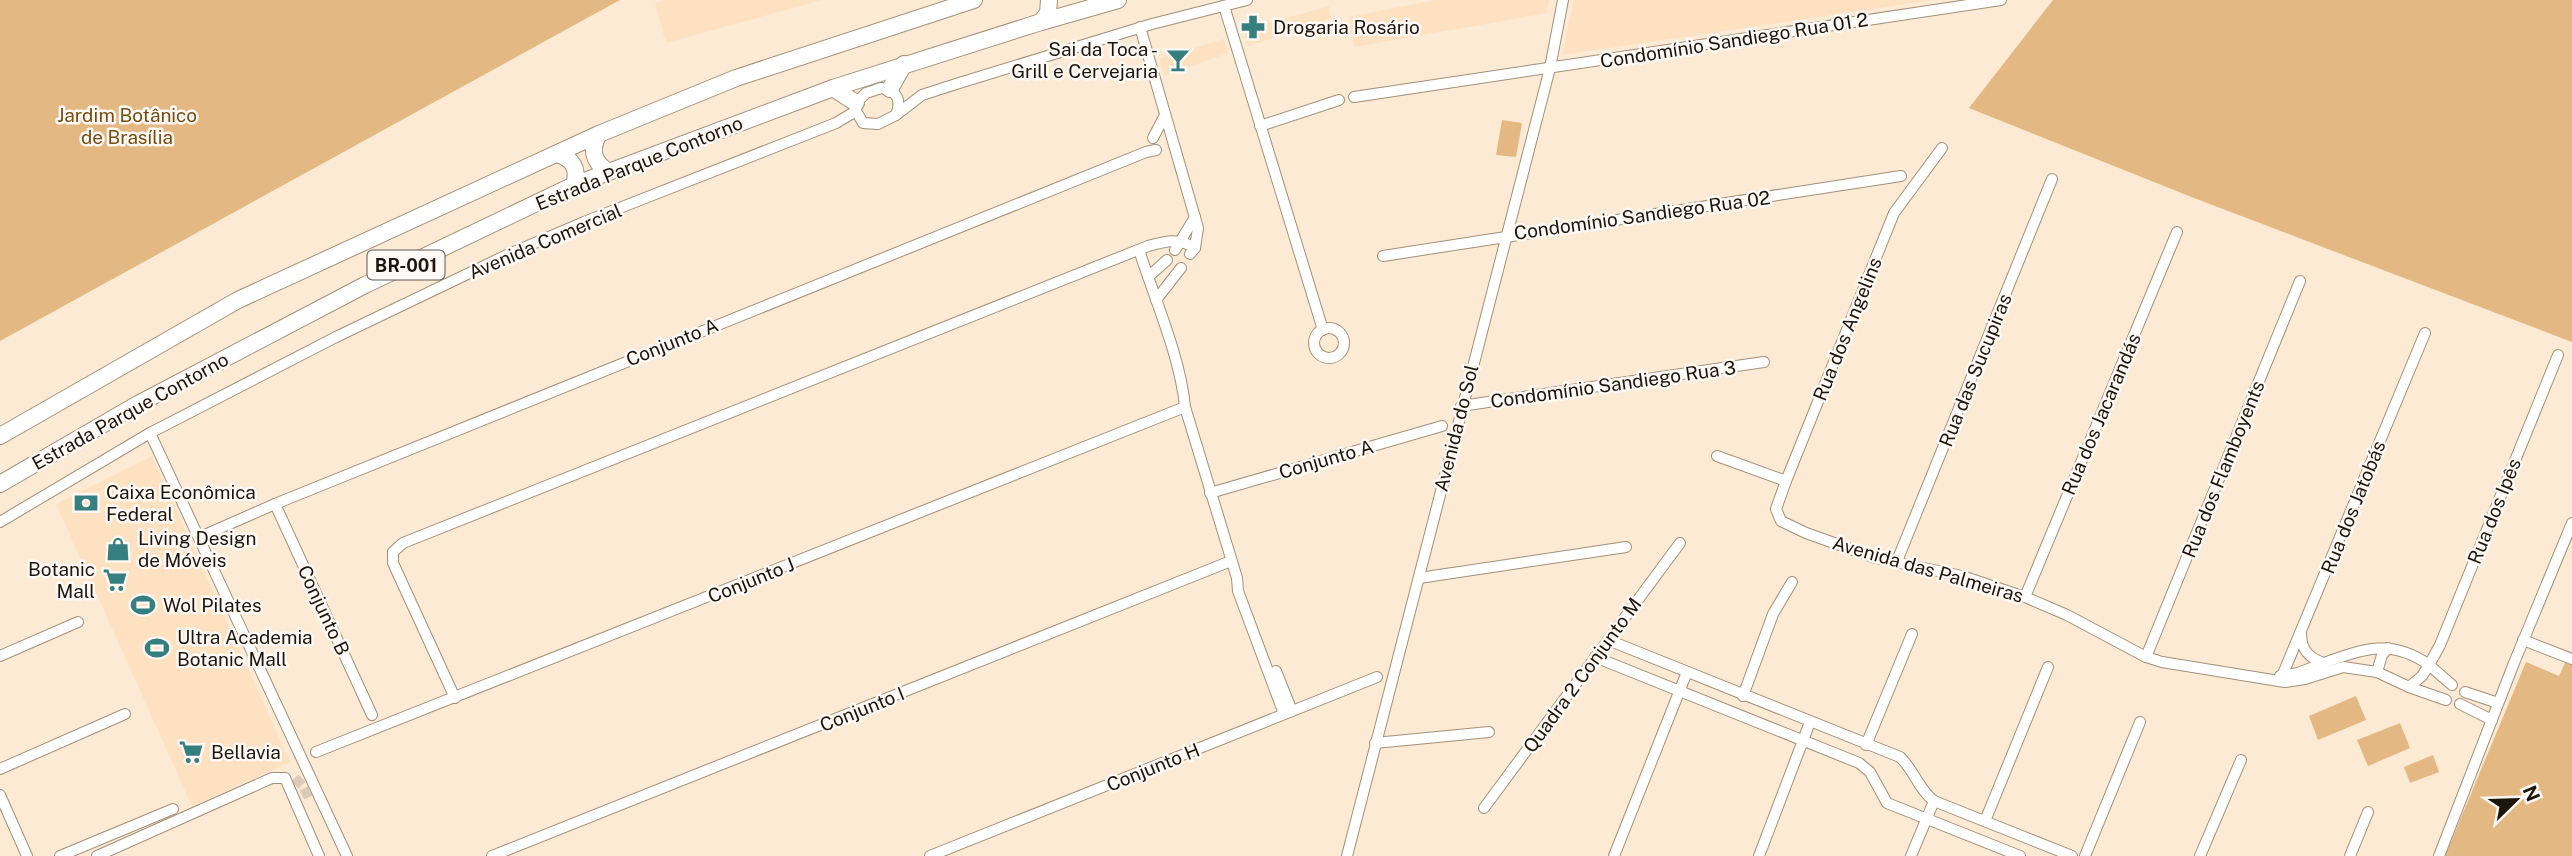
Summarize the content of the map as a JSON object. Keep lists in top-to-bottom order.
{
  "streets": {
    "highway": ["Estrada Parque Contorno", "BR-001"],
    "street": [
      "Condomínio Sandiego Rua 01 2",
      "Condomínio Sandiego Rua 02",
      "Avenida Comercial",
      "Rua dos Angelins",
      "Conjunto A",
      "Rua das Sucupiras",
      "Condomínio Sandiego Rua 3",
      "Rua dos Jacarandás",
      "Avenida do Sol",
      "Rua dos Flamboyents",
      "Rua dos Jatobás",
      "Rua dos Ipês",
      "Avenida das Palmeiras",
      "Conjunto J",
      "Conjunto B",
      "Quadra 2 Conjunto M",
      "Conjunto I",
      "Conjunto H"
    ]
  },
  "crossings": [
    ["Condomínio Sandiego Rua 01 2", "Avenida do Sol"],
    ["Condomínio Sandiego Rua 02", "Avenida do Sol"],
    ["Rua dos Angelins", "Avenida das Palmeiras"],
    ["Conjunto A", "Conjunto B"],
    ["Rua das Sucupiras", "Avenida das Palmeiras"],
    ["Condomínio Sandiego Rua 3", "Avenida do Sol"],
    ["Rua dos Jacarandás", "Avenida das Palmeiras"],
    ["Rua dos Flamboyents", "Avenida das Palmeiras"],
    ["Rua dos Jatobás", "Avenida das Palmeiras"],
    ["Rua dos Ipês", "Avenida das Palmeiras"]
  ],
  "parks": ["Jardim Botânico de Brasília"],
  "places": {
    "pharmacy": ["Drogaria Rosário"],
    "bar": ["Sai da Toca - Grill e Cervejaria"],
    "bank": ["Caixa Econômica Federal"],
    "shop": ["Living Design de Móveis"],
    "supermarket": ["Botanic Mall", "Bellavia"],
    "sports": ["Wol Pilates", "Ultra Academia Botanic Mall"]
  },
  "north": "top right"
}
